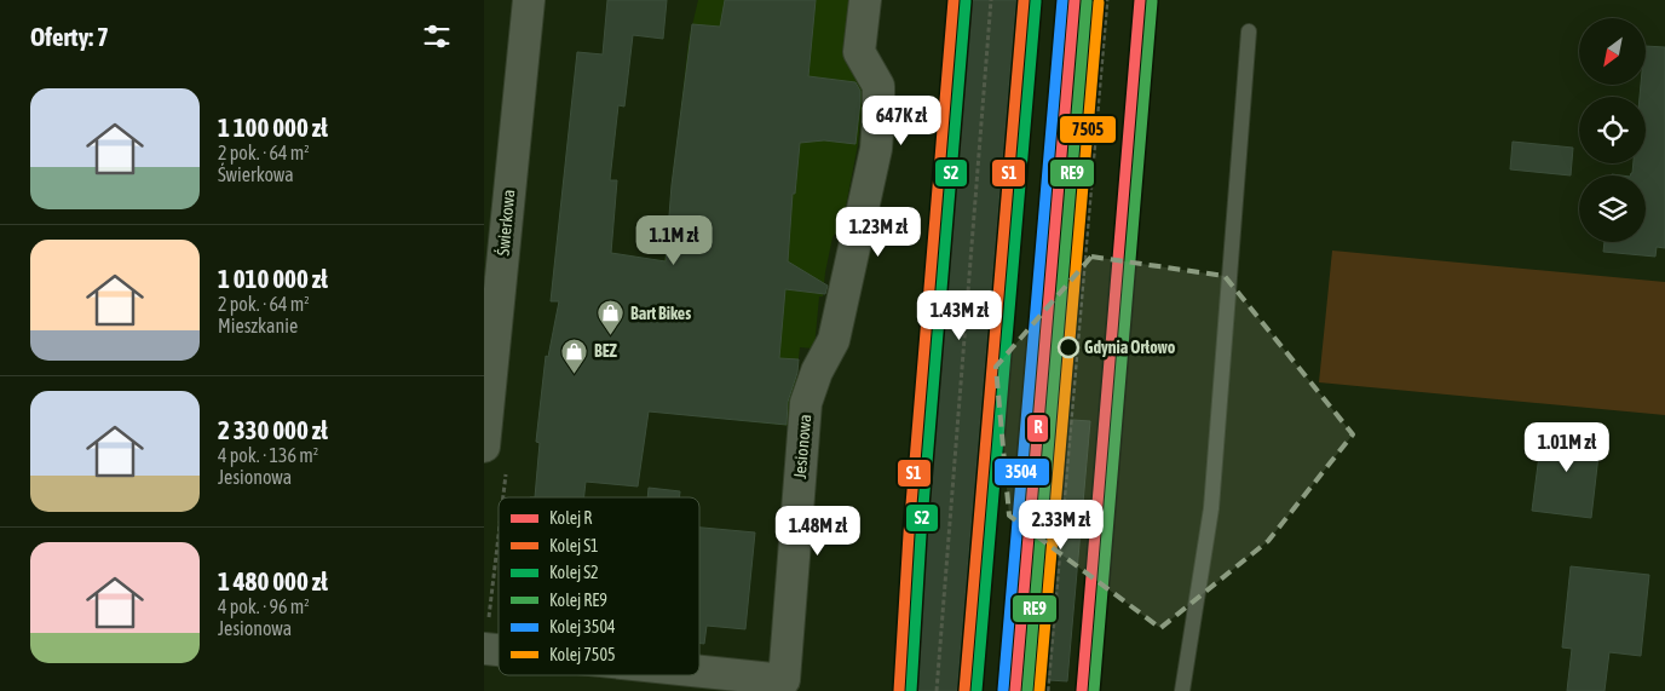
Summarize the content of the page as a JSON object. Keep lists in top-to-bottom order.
{
  "streets": {
    "street": ["Świerkowa", "Jesionowa"]
  },
  "places": {
    "shop": ["Bart Bikes", "BEZ"],
    "other": ["Gdynia Orłowo"]
  },
  "lines": [
    "rail line R",
    "rail line S1",
    "rail line 3504",
    "rail line S2",
    "rail line RE9",
    "rail line 7505"
  ],
  "legend": [
    "Kolej R",
    "Kolej S1",
    "Kolej S2",
    "Kolej RE9",
    "Kolej 3504",
    "Kolej 7505"
  ],
  "north": "bottom left",
  "page": {
    "heading": "Oferty: 7",
    "list": [
      {
        "name": "1 100 000 zł",
        "note": "2 pok. · 64 m² · Świerkowa"
      },
      {
        "name": "1 010 000 zł",
        "note": "2 pok. · 64 m² · Mieszkanie"
      },
      {
        "name": "2 330 000 zł",
        "note": "4 pok. · 136 m² · Jesionowa"
      },
      {
        "name": "1 480 000 zł",
        "note": "4 pok. · 96 m² · Jesionowa"
      }
    ],
    "price": [
      "647K zł",
      "1.23M zł",
      "1.1M zł",
      "1.43M zł",
      "1.01M zł",
      "2.33M zł",
      "1.48M zł"
    ]
  }
}
